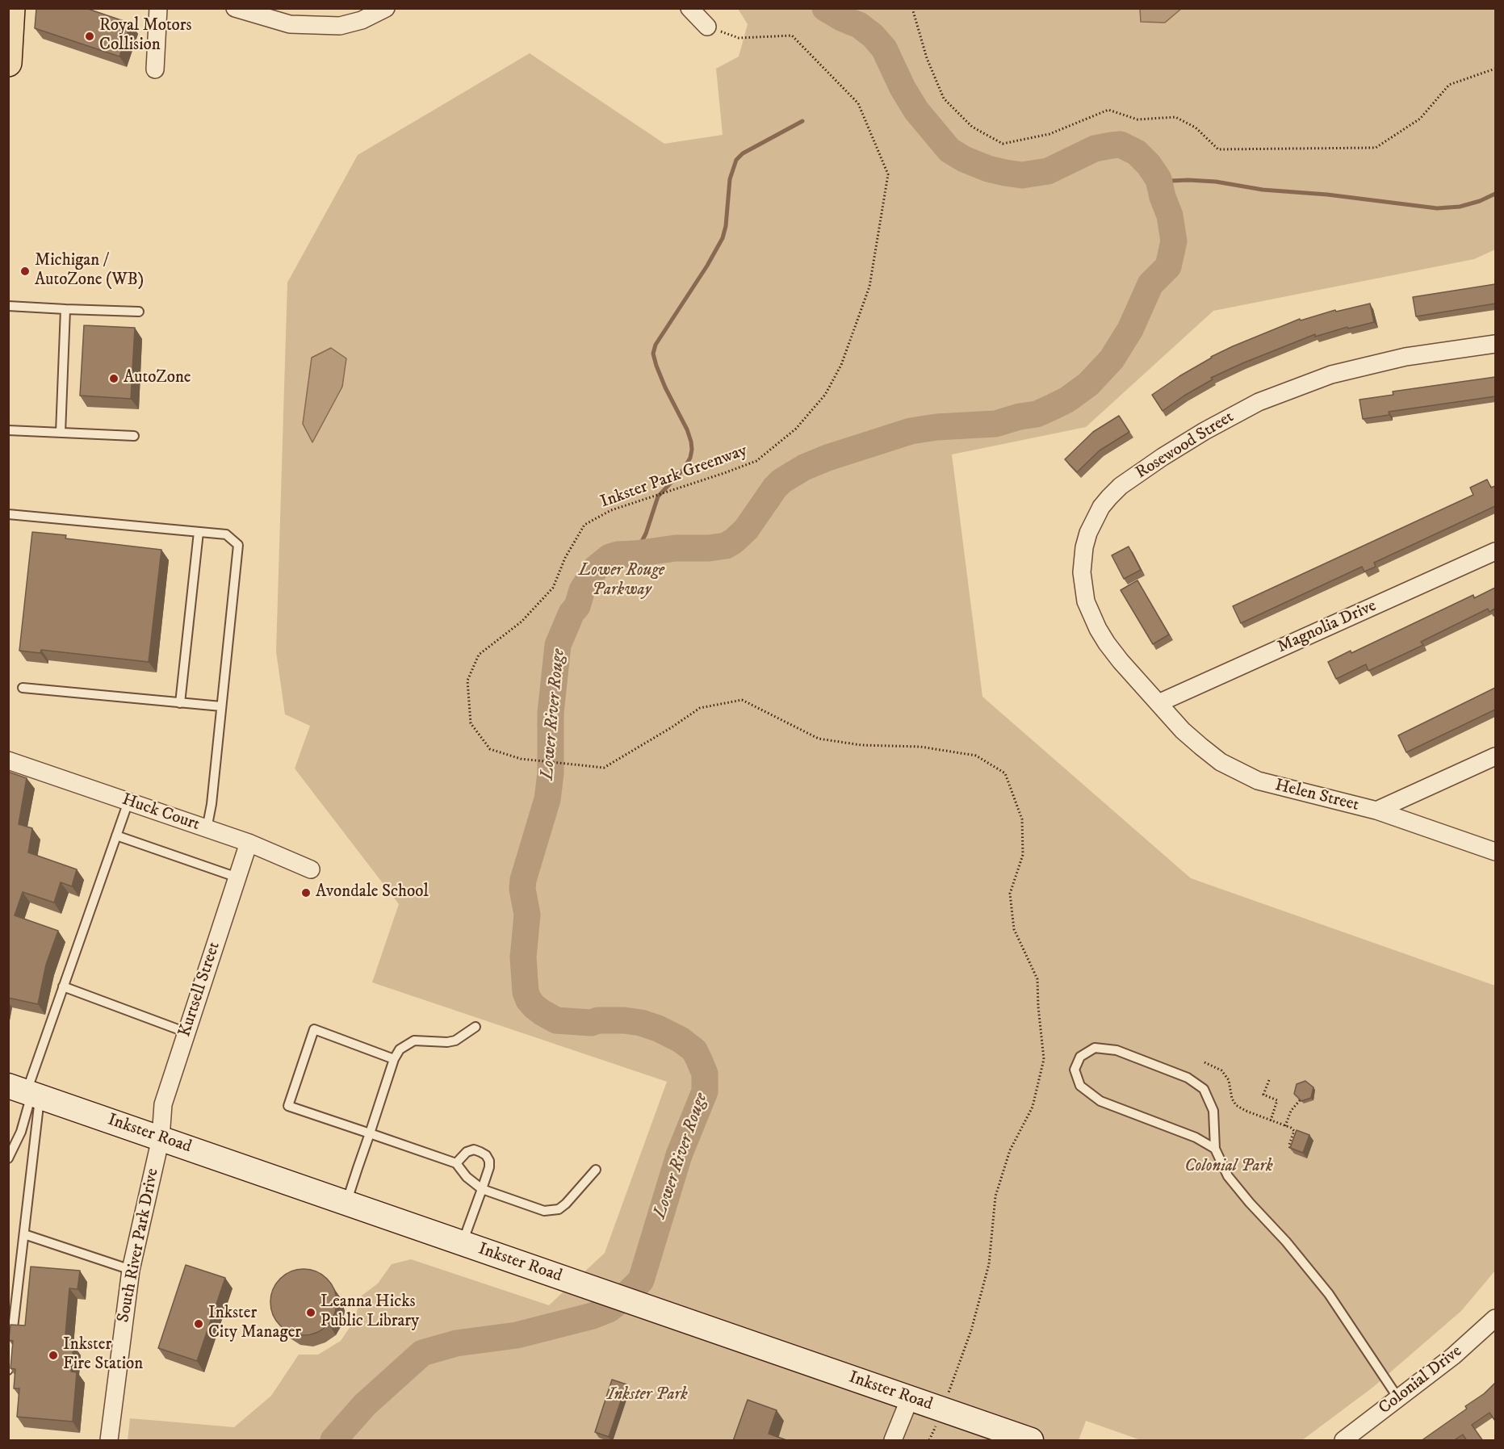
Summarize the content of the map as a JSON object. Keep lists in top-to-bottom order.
{
  "streets": {
    "main road": ["Inkster Road"],
    "street": [
      "Rosewood Street",
      "Magnolia Drive",
      "Helen Street",
      "Huck Court",
      "Kurtsell Street",
      "South River Park Drive",
      "Colonial Drive"
    ],
    "path": ["Inkster Park Greenway"]
  },
  "crossings": [
    ["Rosewood Street", "Magnolia Drive"],
    ["Rosewood Street", "Helen Street"],
    ["Magnolia Drive", "Helen Street"],
    ["Huck Court", "Kurtsell Street"],
    ["Kurtsell Street", "Inkster Road"],
    ["Kurtsell Street", "South River Park Drive"],
    ["Inkster Road", "South River Park Drive"]
  ],
  "water": ["Lower River Rouge"],
  "parks": ["Lower Rouge Parkway", "Colonial Park", "Inkster Park"],
  "places": [
    "Royal Motors Collision",
    "Michigan / AutoZone (WB)",
    "AutoZone",
    "Avondale School",
    "Leanna Hicks Public Library",
    "Inkster City Manager",
    "Inkster Fire Station"
  ]
}
